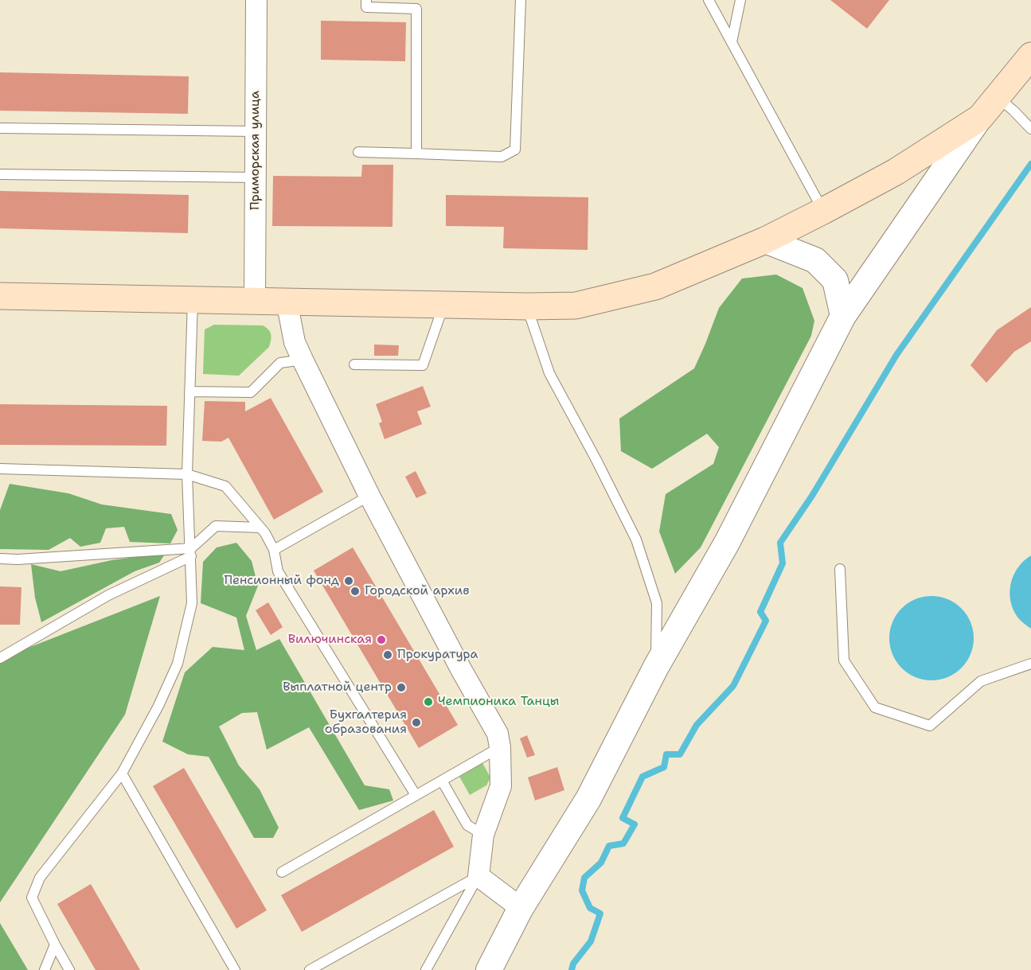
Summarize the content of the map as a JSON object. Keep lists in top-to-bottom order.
{
  "streets": {
    "street": ["Приморская улица"]
  },
  "places": [
    "Пенсионный фонд",
    "Городской архив",
    "Вилючинская",
    "Прокуратура",
    "Выплатной центр",
    "Чемпионика Танцы",
    "Бухгалтерия образования"
  ]
}
